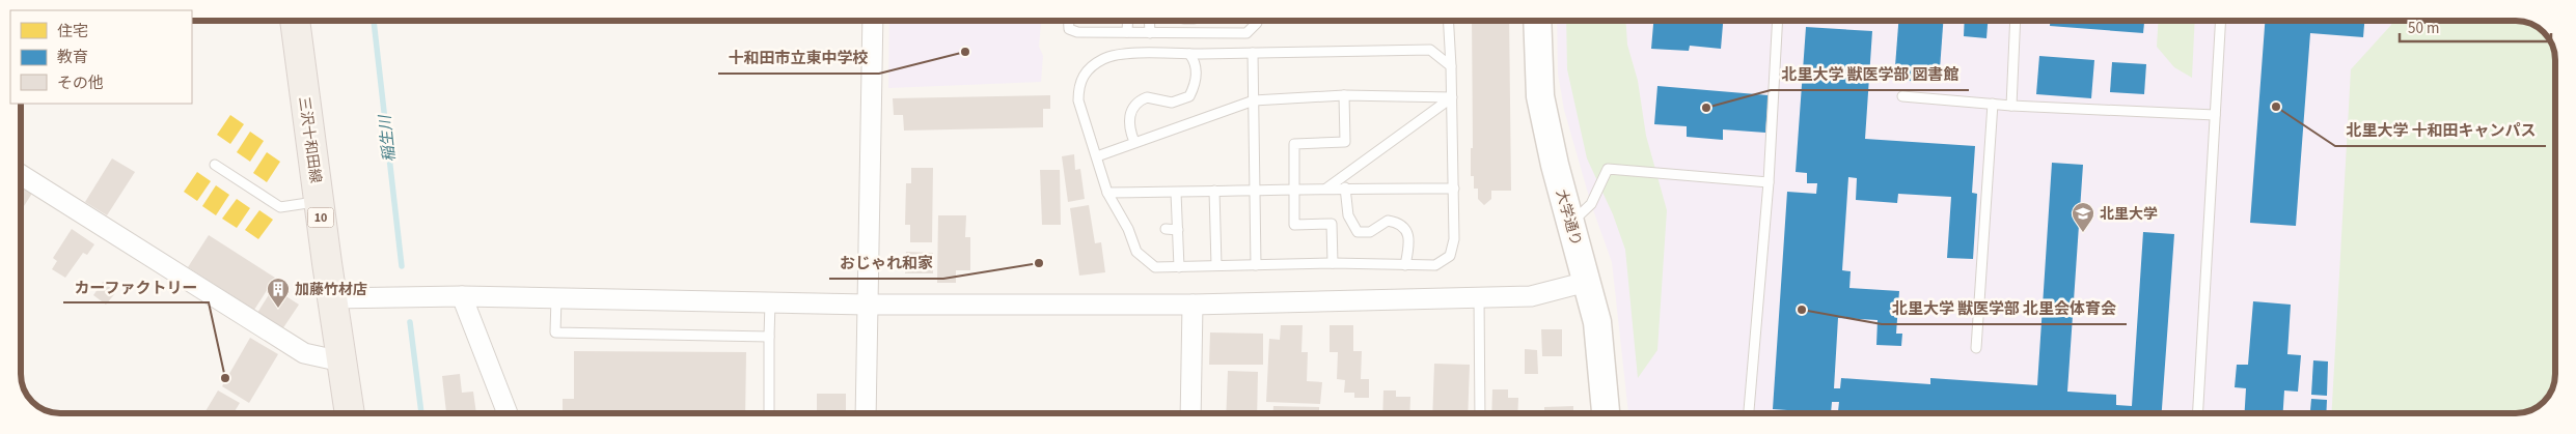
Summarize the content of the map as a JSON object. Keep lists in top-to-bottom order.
{
  "streets": {
    "main road": ["三沢十和田線", "10"],
    "street": ["大学通り"]
  },
  "water": ["稲生川"],
  "places": {
    "other": [
      "十和田市立東中学校",
      "北里大学 十和田キャンパス",
      "北里大学 獣医学部 図書館",
      "おじゃれ和家",
      "北里大学 獣医学部 北里会体育会",
      "カーファクトリー"
    ],
    "school or university": ["北里大学"],
    "building": ["加藤竹材店"]
  },
  "legend": ["住宅", "教育", "その他"],
  "scale_bar": "50 m"
}
